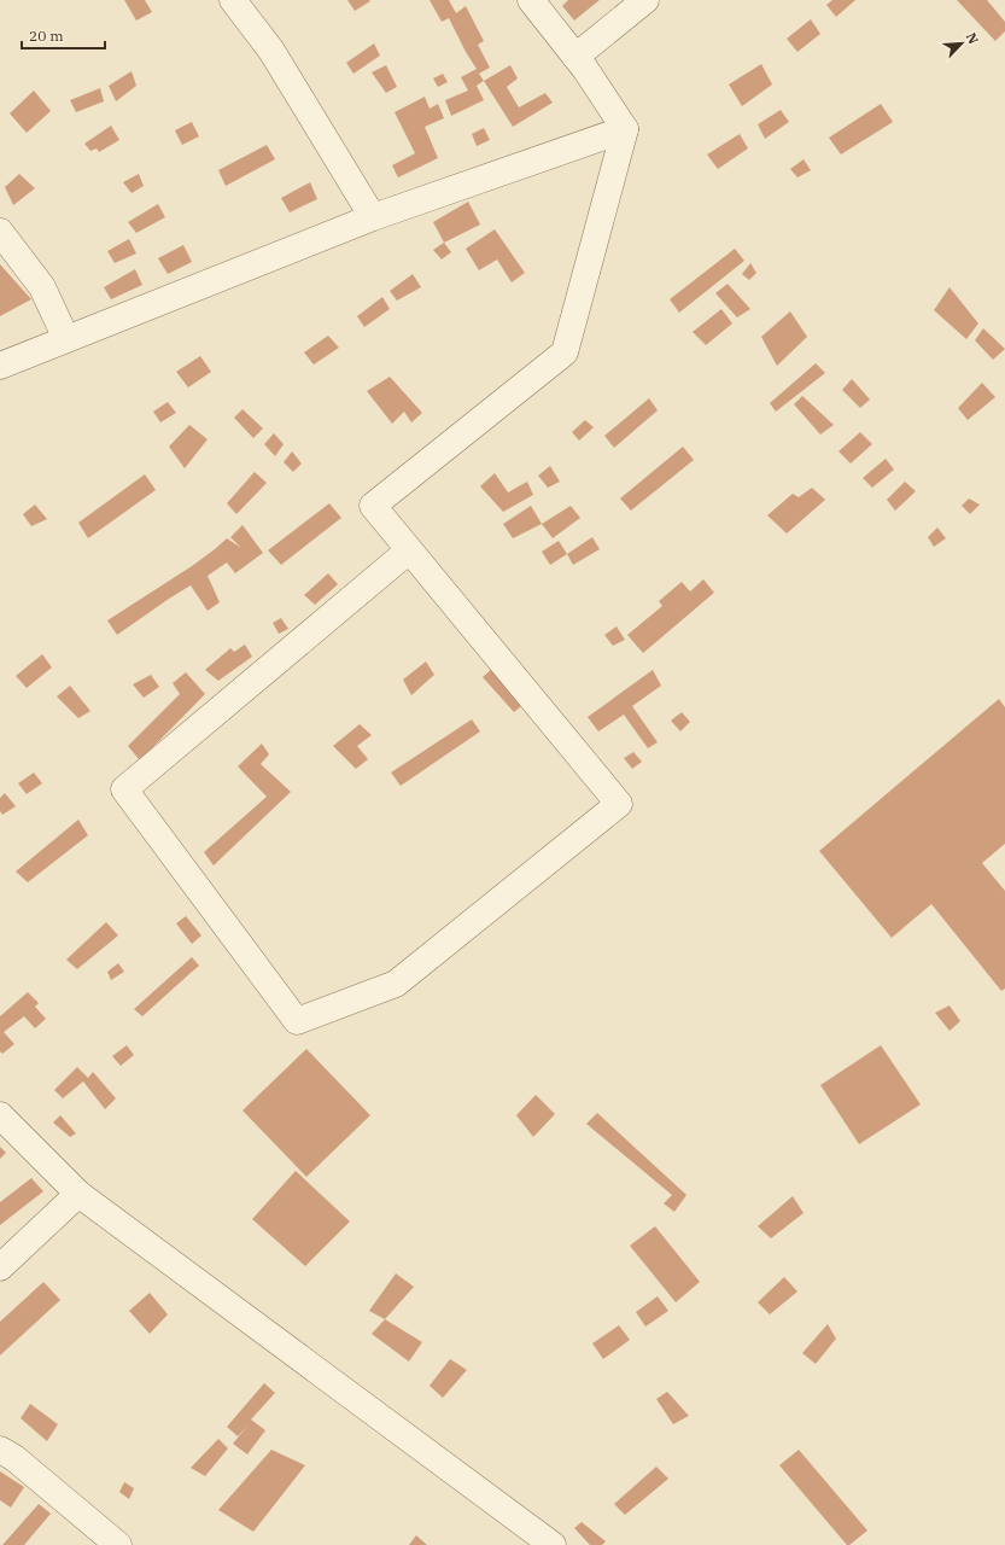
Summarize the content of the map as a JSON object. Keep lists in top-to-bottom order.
{
  "scale_bar": "20 m",
  "north": "top right"
}
